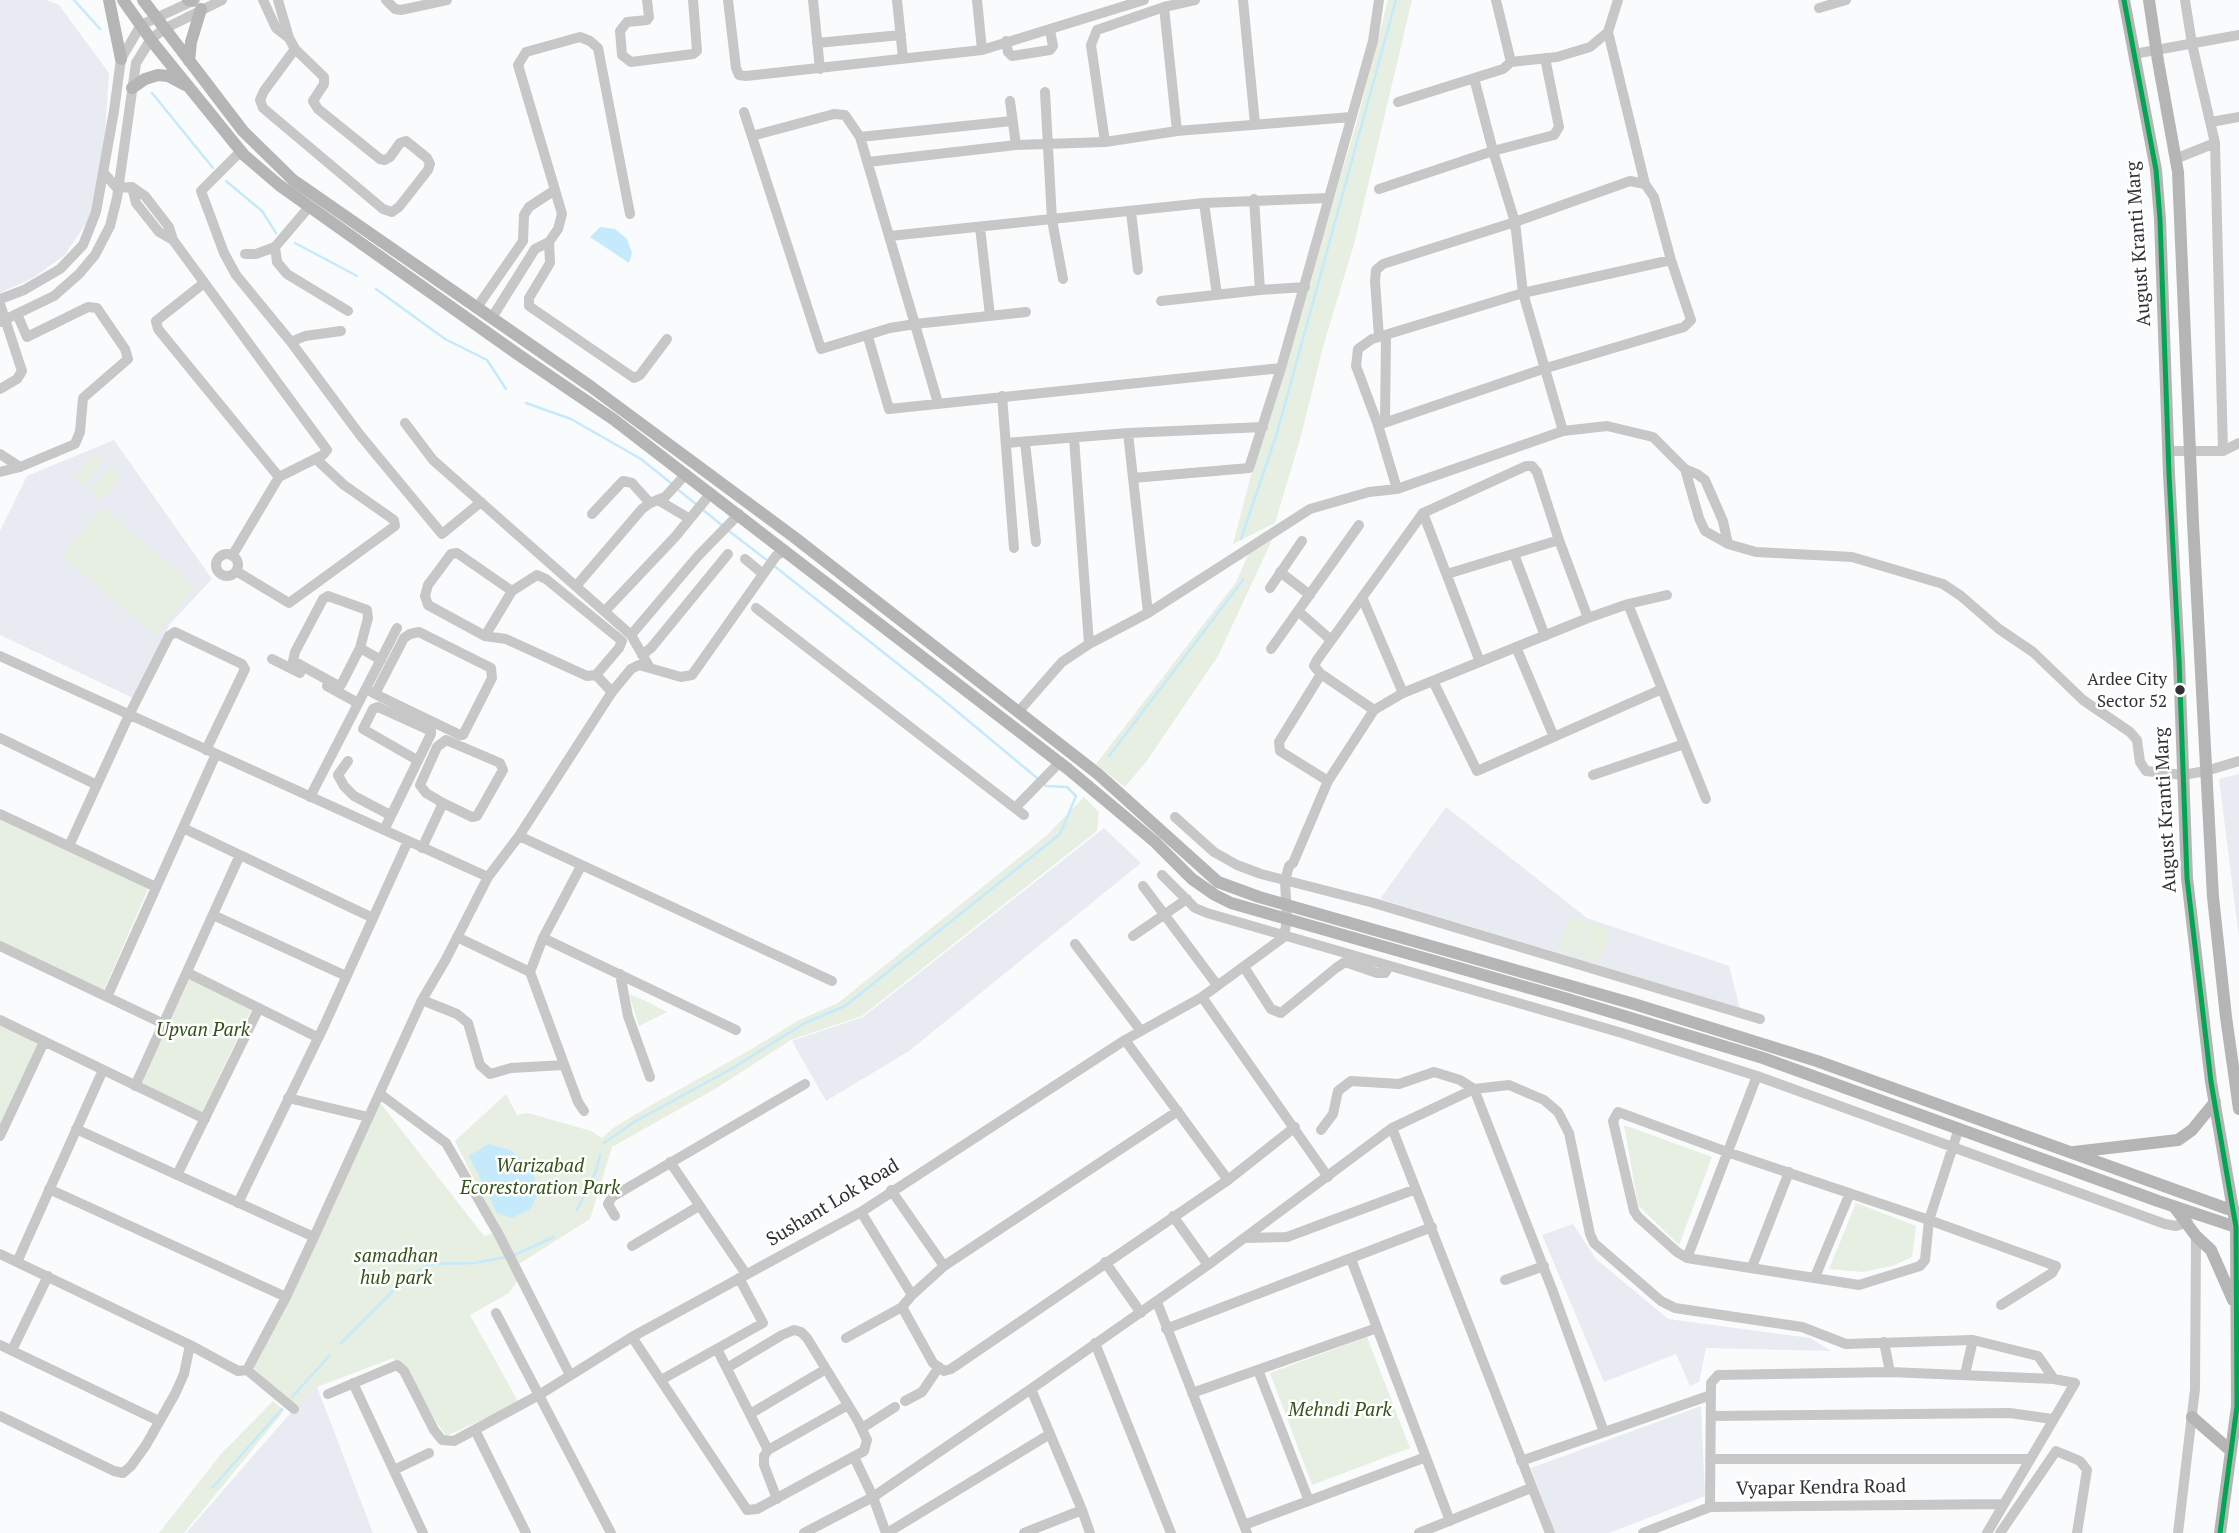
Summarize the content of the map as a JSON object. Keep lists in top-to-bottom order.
{
  "streets": {
    "main road": ["August Kranti Marg"],
    "street": ["Sushant Lok Road", "Vyapar Kendra Road"]
  },
  "parks": [
    "Upvan Park",
    "Warizabad Ecorestoration Park",
    "samadhan hub park",
    "Mehndi Park"
  ],
  "places": ["Ardee City Sector 52"]
}
